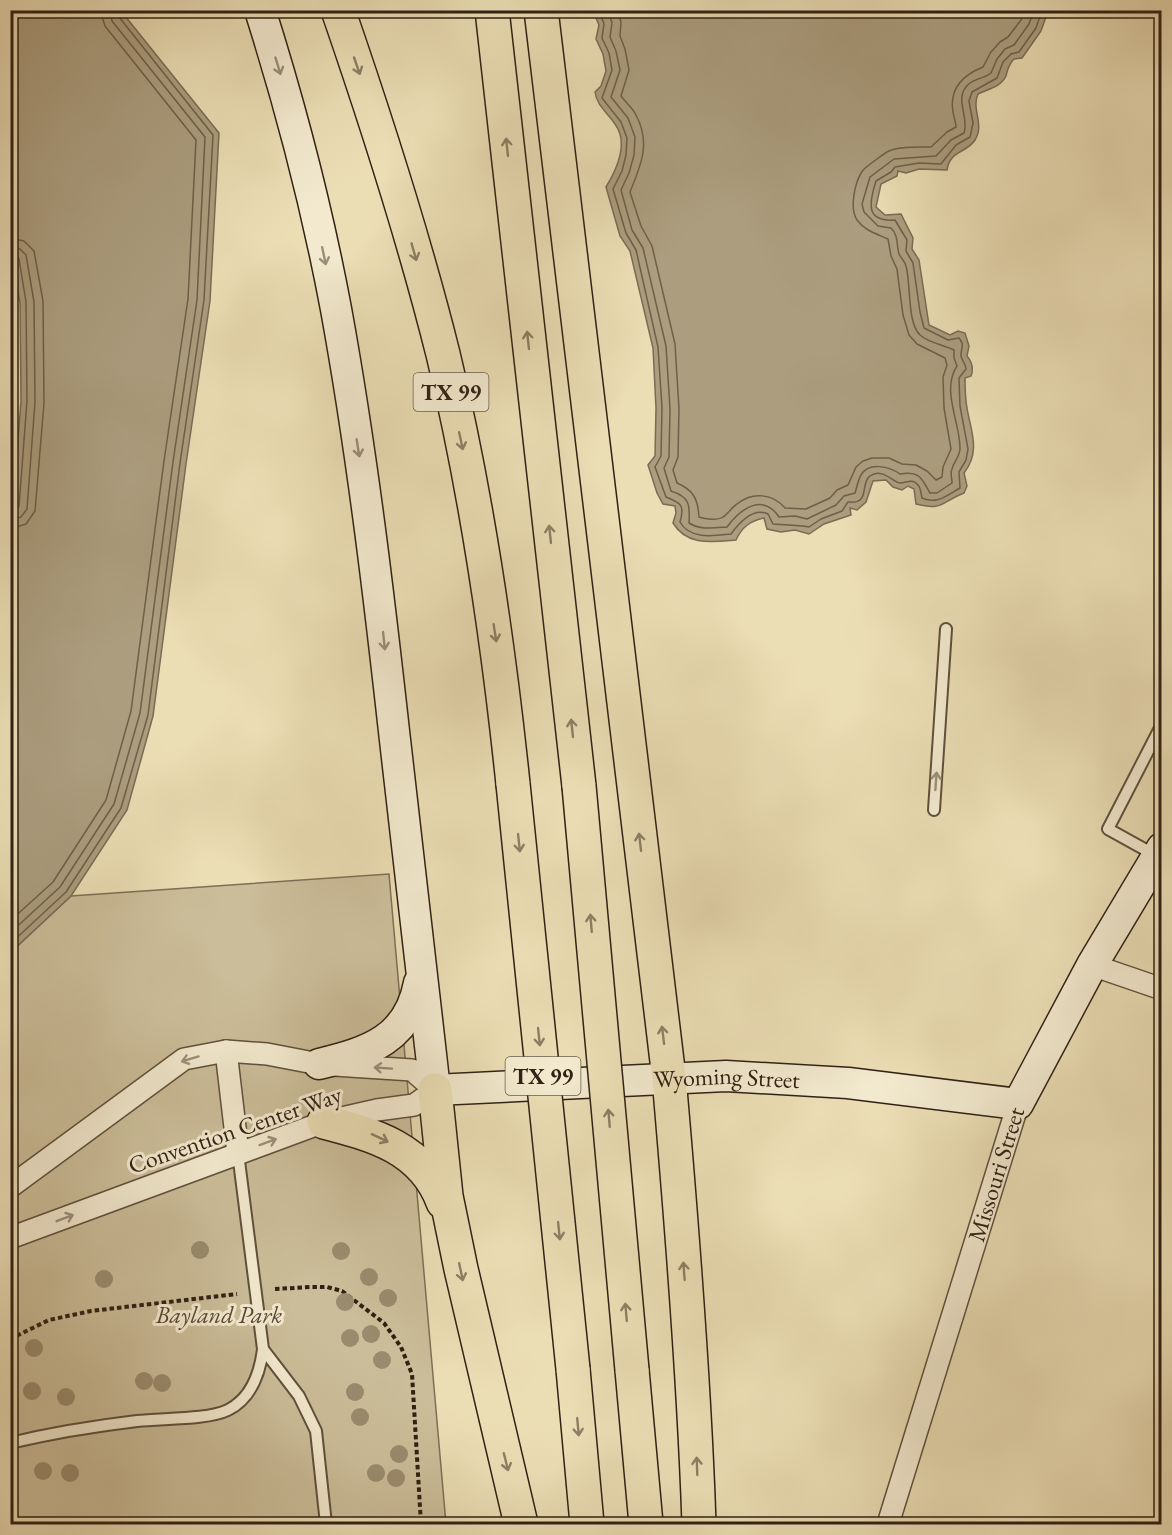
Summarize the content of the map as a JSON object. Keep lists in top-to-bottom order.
{
  "streets": {
    "highway": ["TX 99"],
    "main road": ["Wyoming Street", "Missouri Street"],
    "street": ["Convention Center Way"]
  },
  "crossings": [
    ["Wyoming Street", "Convention Center Way"],
    ["Wyoming Street", "Missouri Street"]
  ],
  "parks": ["Bayland Park"]
}
